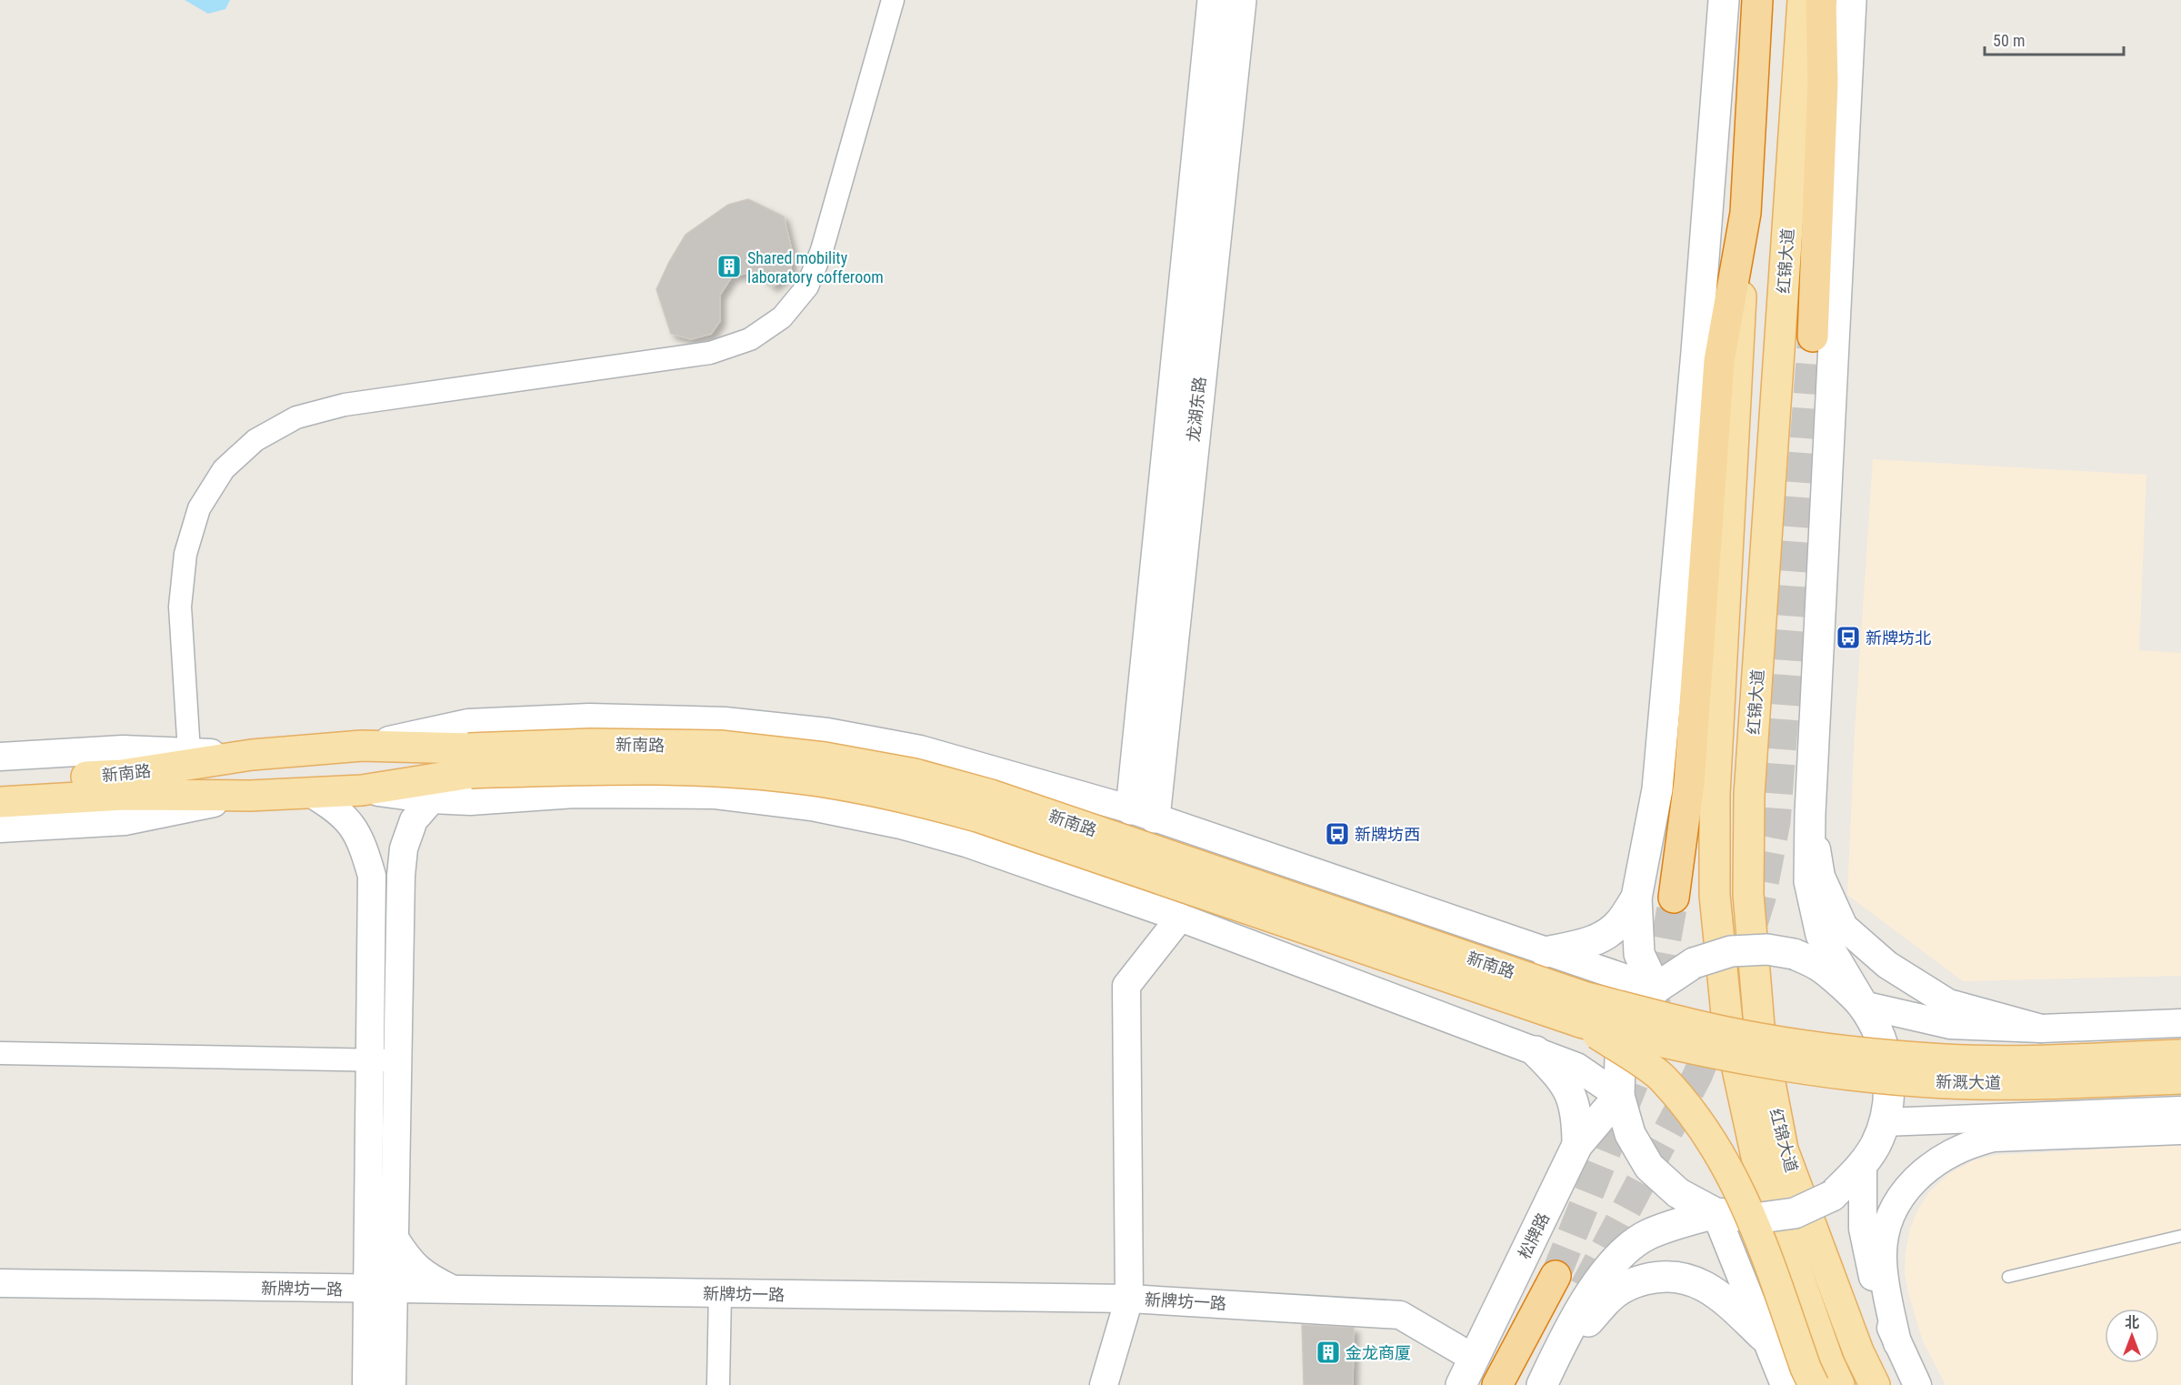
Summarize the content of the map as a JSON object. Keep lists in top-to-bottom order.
{
  "streets": {
    "highway": ["红锦大道"],
    "main road": [
      "龙湖东路",
      "新南路",
      "新溉大道",
      "松牌路"
    ],
    "street": ["新牌坊一路"]
  },
  "crossings": [
    ["龙湖东路", "新南路"],
    ["新南路", "新溉大道"],
    ["新南路", "松牌路"],
    ["松牌路", "新牌坊一路"]
  ],
  "places": {
    "building": ["Shared mobility laboratory cofferoom", "金龙商厦"],
    "bus stop": ["新牌坊北", "新牌坊西"]
  },
  "scale_bar": "50 m",
  "north": "top"
}
